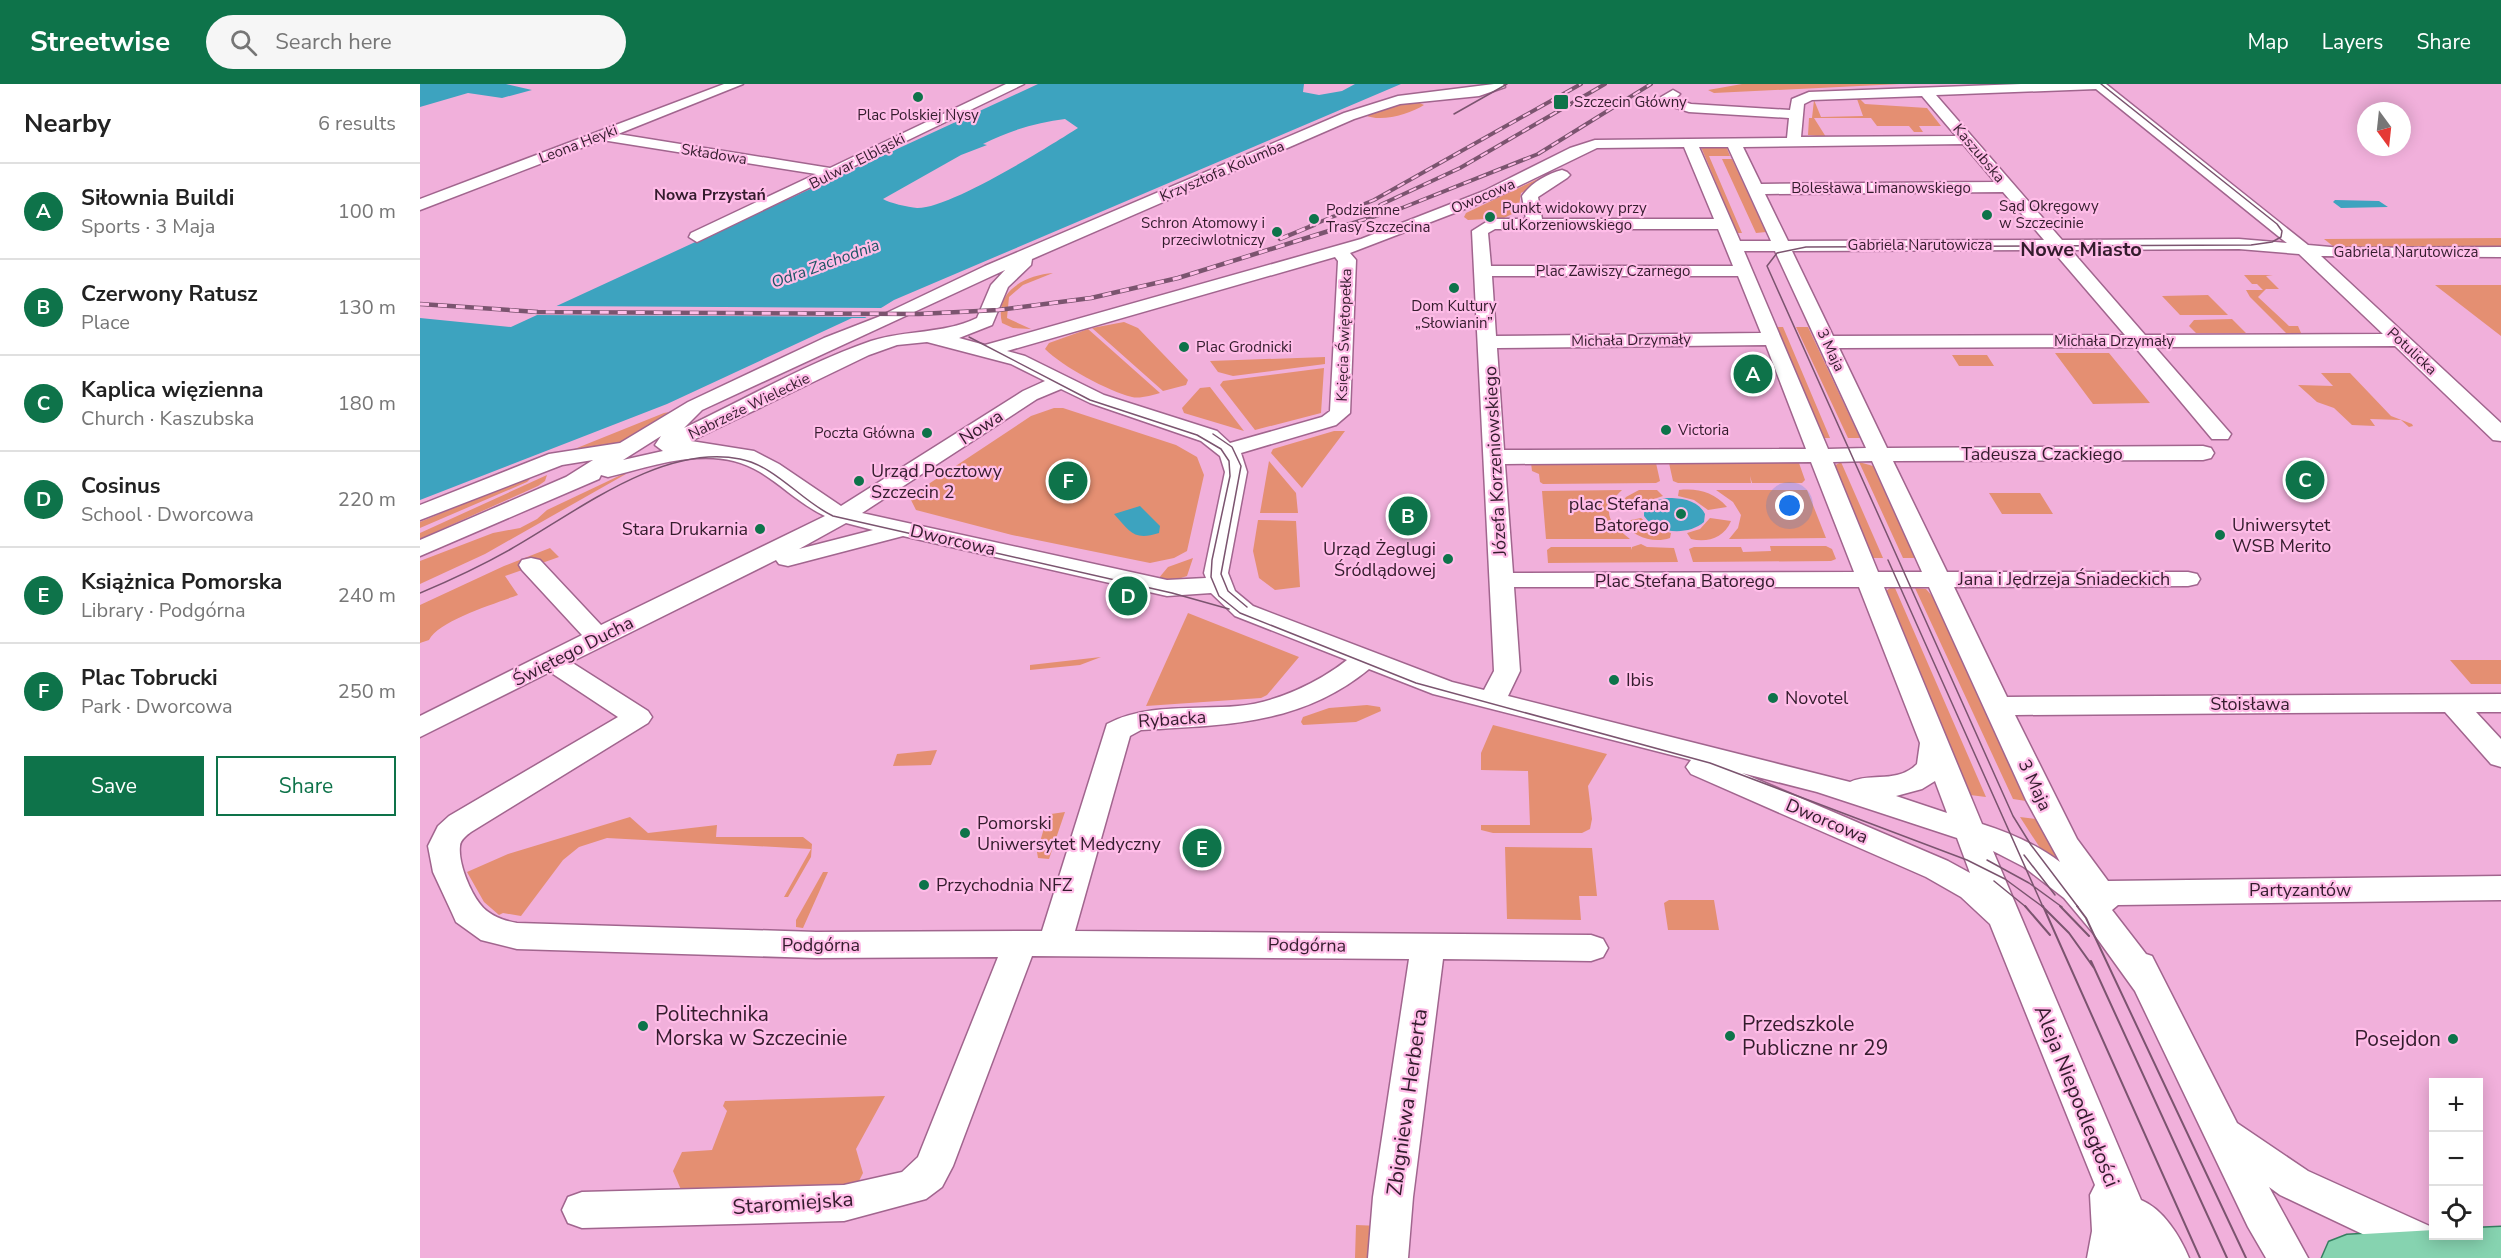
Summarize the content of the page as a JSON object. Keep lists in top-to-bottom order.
{
  "streets": {
    "street": [
      "Leona Heyki",
      "Kaszubska",
      "Składowa",
      "Bulwar Elbląski",
      "Krzysztofa Kolumba",
      "Bolesława Limanowskiego",
      "Owocowa",
      "Gabriela Narutowicza",
      "Plac Zawiszy Czarnego",
      "Księcia Świętopełka",
      "Michała Drzymały",
      "3 Maja",
      "Potulicka",
      "Nabrzeże Wieleckie",
      "Nowa",
      "Tadeusza Czackiego",
      "Józefa Korzeniowskiego",
      "Dworcowa",
      "Jana i Jędrzeja Śniadeckich",
      "Plac Stefana Batorego",
      "Świętego Ducha",
      "Stoisława",
      "Rybacka",
      "Partyzantów",
      "Podgórna",
      "Aleja Niepodległości",
      "Zbigniewa Herberta",
      "Staromiejska"
    ]
  },
  "crossings": [
    ["Leona Heyki", "Składowa"],
    ["Kaszubska", "Bolesława Limanowskiego"],
    ["Kaszubska", "Owocowa"],
    ["Kaszubska", "Gabriela Narutowicza"],
    ["Kaszubska", "Michała Drzymały"],
    ["Składowa", "Bulwar Elbląski"],
    ["Krzysztofa Kolumba", "Nabrzeże Wieleckie"],
    ["Bolesława Limanowskiego", "3 Maja"],
    ["Owocowa", "Księcia Świętopełka"],
    ["Owocowa", "3 Maja"],
    ["Gabriela Narutowicza", "3 Maja"],
    ["Gabriela Narutowicza", "Potulicka"],
    ["Plac Zawiszy Czarnego", "Józefa Korzeniowskiego"],
    ["Michała Drzymały", "3 Maja"],
    ["Michała Drzymały", "Potulicka"],
    ["Michała Drzymały", "Józefa Korzeniowskiego"],
    ["3 Maja", "Tadeusza Czackiego"],
    ["3 Maja", "Dworcowa"],
    ["3 Maja", "Jana i Jędrzeja Śniadeckich"],
    ["3 Maja", "Stoisława"],
    ["3 Maja", "Partyzantów"],
    ["Nabrzeże Wieleckie", "Dworcowa"],
    ["Nowa", "Dworcowa"],
    ["Nowa", "Świętego Ducha"],
    ["Józefa Korzeniowskiego", "Dworcowa"],
    ["Józefa Korzeniowskiego", "Plac Stefana Batorego"],
    ["Dworcowa", "Świętego Ducha"],
    ["Dworcowa", "Rybacka"],
    ["Dworcowa", "Aleja Niepodległości"],
    ["Świętego Ducha", "Podgórna"],
    ["Rybacka", "Podgórna"],
    ["Podgórna", "Zbigniewa Herberta"],
    ["Podgórna", "Staromiejska"]
  ],
  "districts": ["Nowa Przystań", "Nowe Miasto"],
  "water": ["Odra Zachodnia"],
  "places": {
    "other": [
      "Plac Polskiej Nysy",
      "Sąd Okręgowy w Szczecinie",
      "Punkt widokowy przy ul.Korzeniowskiego",
      "Podziemne Trasy Szczecina",
      "Schron Atomowy i przeciwlotniczy",
      "Dom Kultury „Słowianin”",
      "Plac Grodnicki",
      "Victoria",
      "Poczta Główna",
      "Urząd Pocztowy Szczecin 2",
      "plac Stefana Batorego",
      "Stara Drukarnia",
      "Uniwersytet WSB Merito",
      "Urząd Żeglugi Śródlądowej",
      "Ibis",
      "Novotel",
      "Pomorski Uniwersytet Medyczny",
      "Przychodnia NFZ",
      "Politechnika Morska w Szczecinie",
      "Przedszkole Publiczne nr 29",
      "Posejdon"
    ],
    "transit": ["Szczecin Główny"]
  },
  "north": "bottom",
  "page": {
    "header": "Streetwise",
    "search": "Search here",
    "nav": ["Map", "Layers", "Share"],
    "heading": ["Nearby", "6 results"],
    "list": [
      {
        "mark": "A",
        "name": "Siłownia Buildi",
        "note": "Sports · 3 Maja",
        "value": "100 m"
      },
      {
        "mark": "B",
        "name": "Czerwony Ratusz",
        "note": "Place",
        "value": "130 m"
      },
      {
        "mark": "C",
        "name": "Kaplica więzienna",
        "note": "Church · Kaszubska",
        "value": "180 m"
      },
      {
        "mark": "D",
        "name": "Cosinus",
        "note": "School · Dworcowa",
        "value": "220 m"
      },
      {
        "mark": "E",
        "name": "Książnica Pomorska",
        "note": "Library · Podgórna",
        "value": "240 m"
      },
      {
        "mark": "F",
        "name": "Plac Tobrucki",
        "note": "Park · Dworcowa",
        "value": "250 m"
      }
    ],
    "pins": [
      "A",
      "C",
      "F",
      "B",
      "D",
      "E"
    ],
    "buttons": ["Save", "Share"],
    "map_buttons": ["+", "−"]
  }
}
